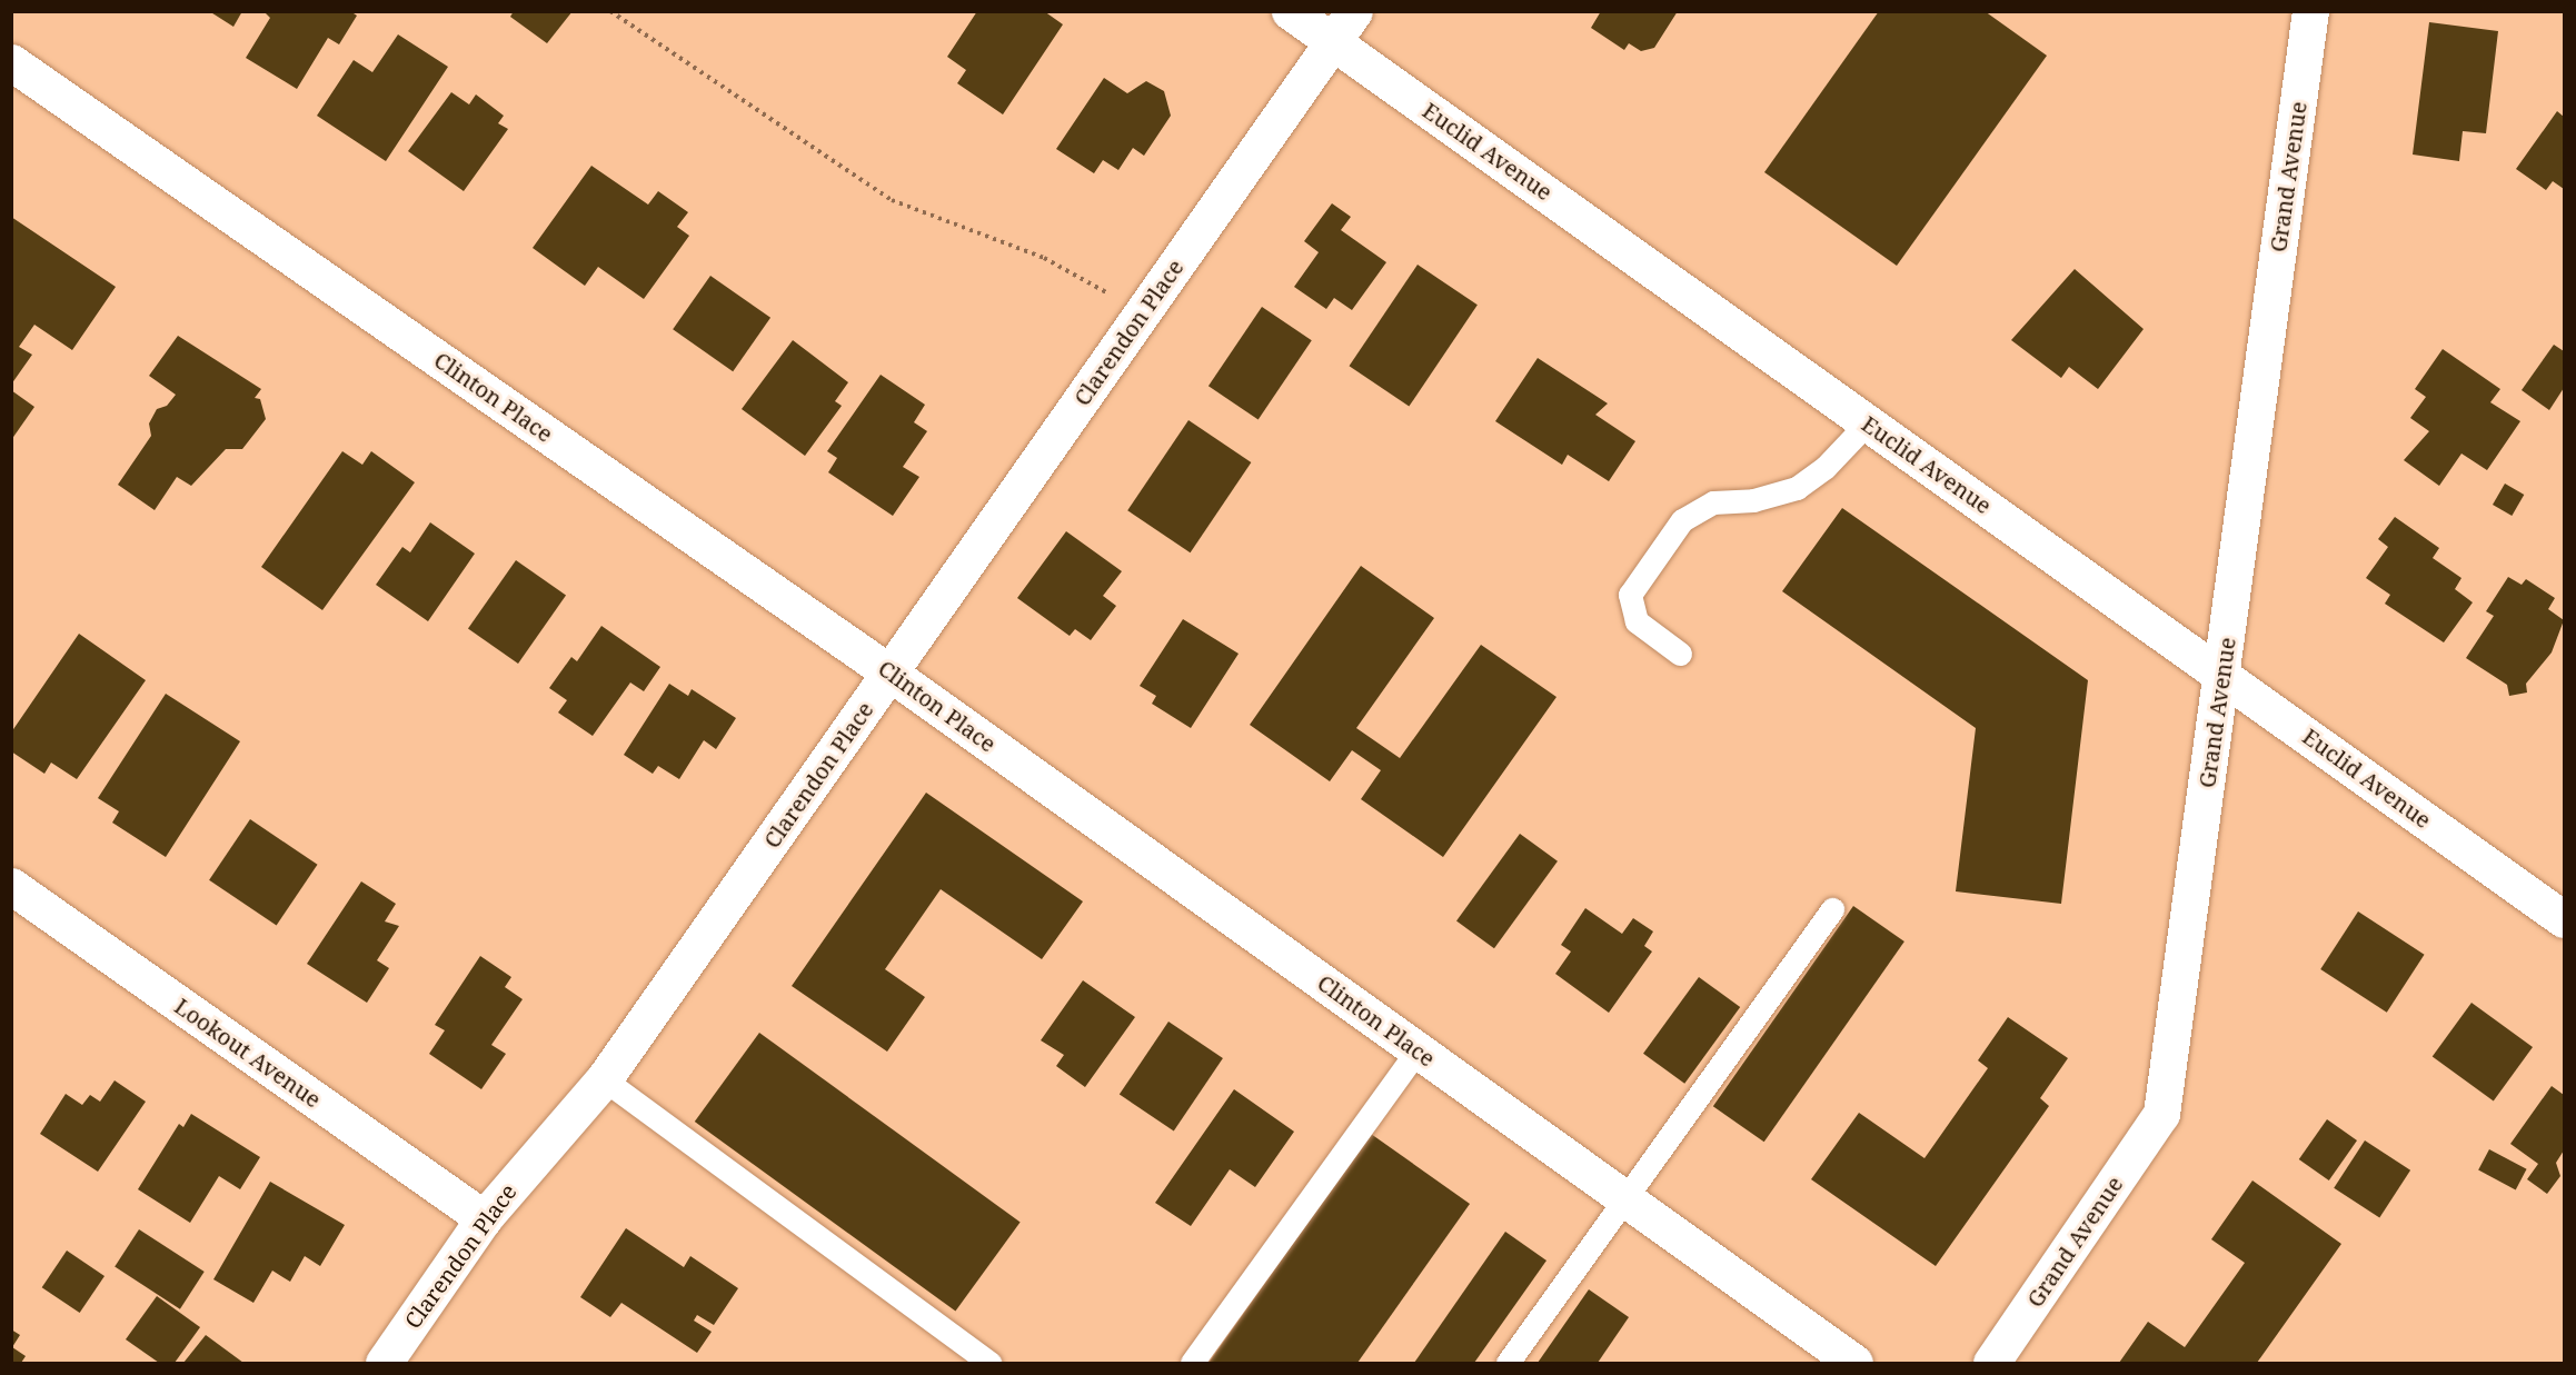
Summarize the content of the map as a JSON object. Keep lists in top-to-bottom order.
{
  "streets": {
    "street": [
      "Euclid Avenue",
      "Grand Avenue",
      "Clarendon Place",
      "Clinton Place",
      "Lookout Avenue"
    ]
  },
  "crossings": [
    ["Euclid Avenue", "Grand Avenue"],
    ["Euclid Avenue", "Clarendon Place"],
    ["Clarendon Place", "Clinton Place"],
    ["Clarendon Place", "Lookout Avenue"]
  ]
}
